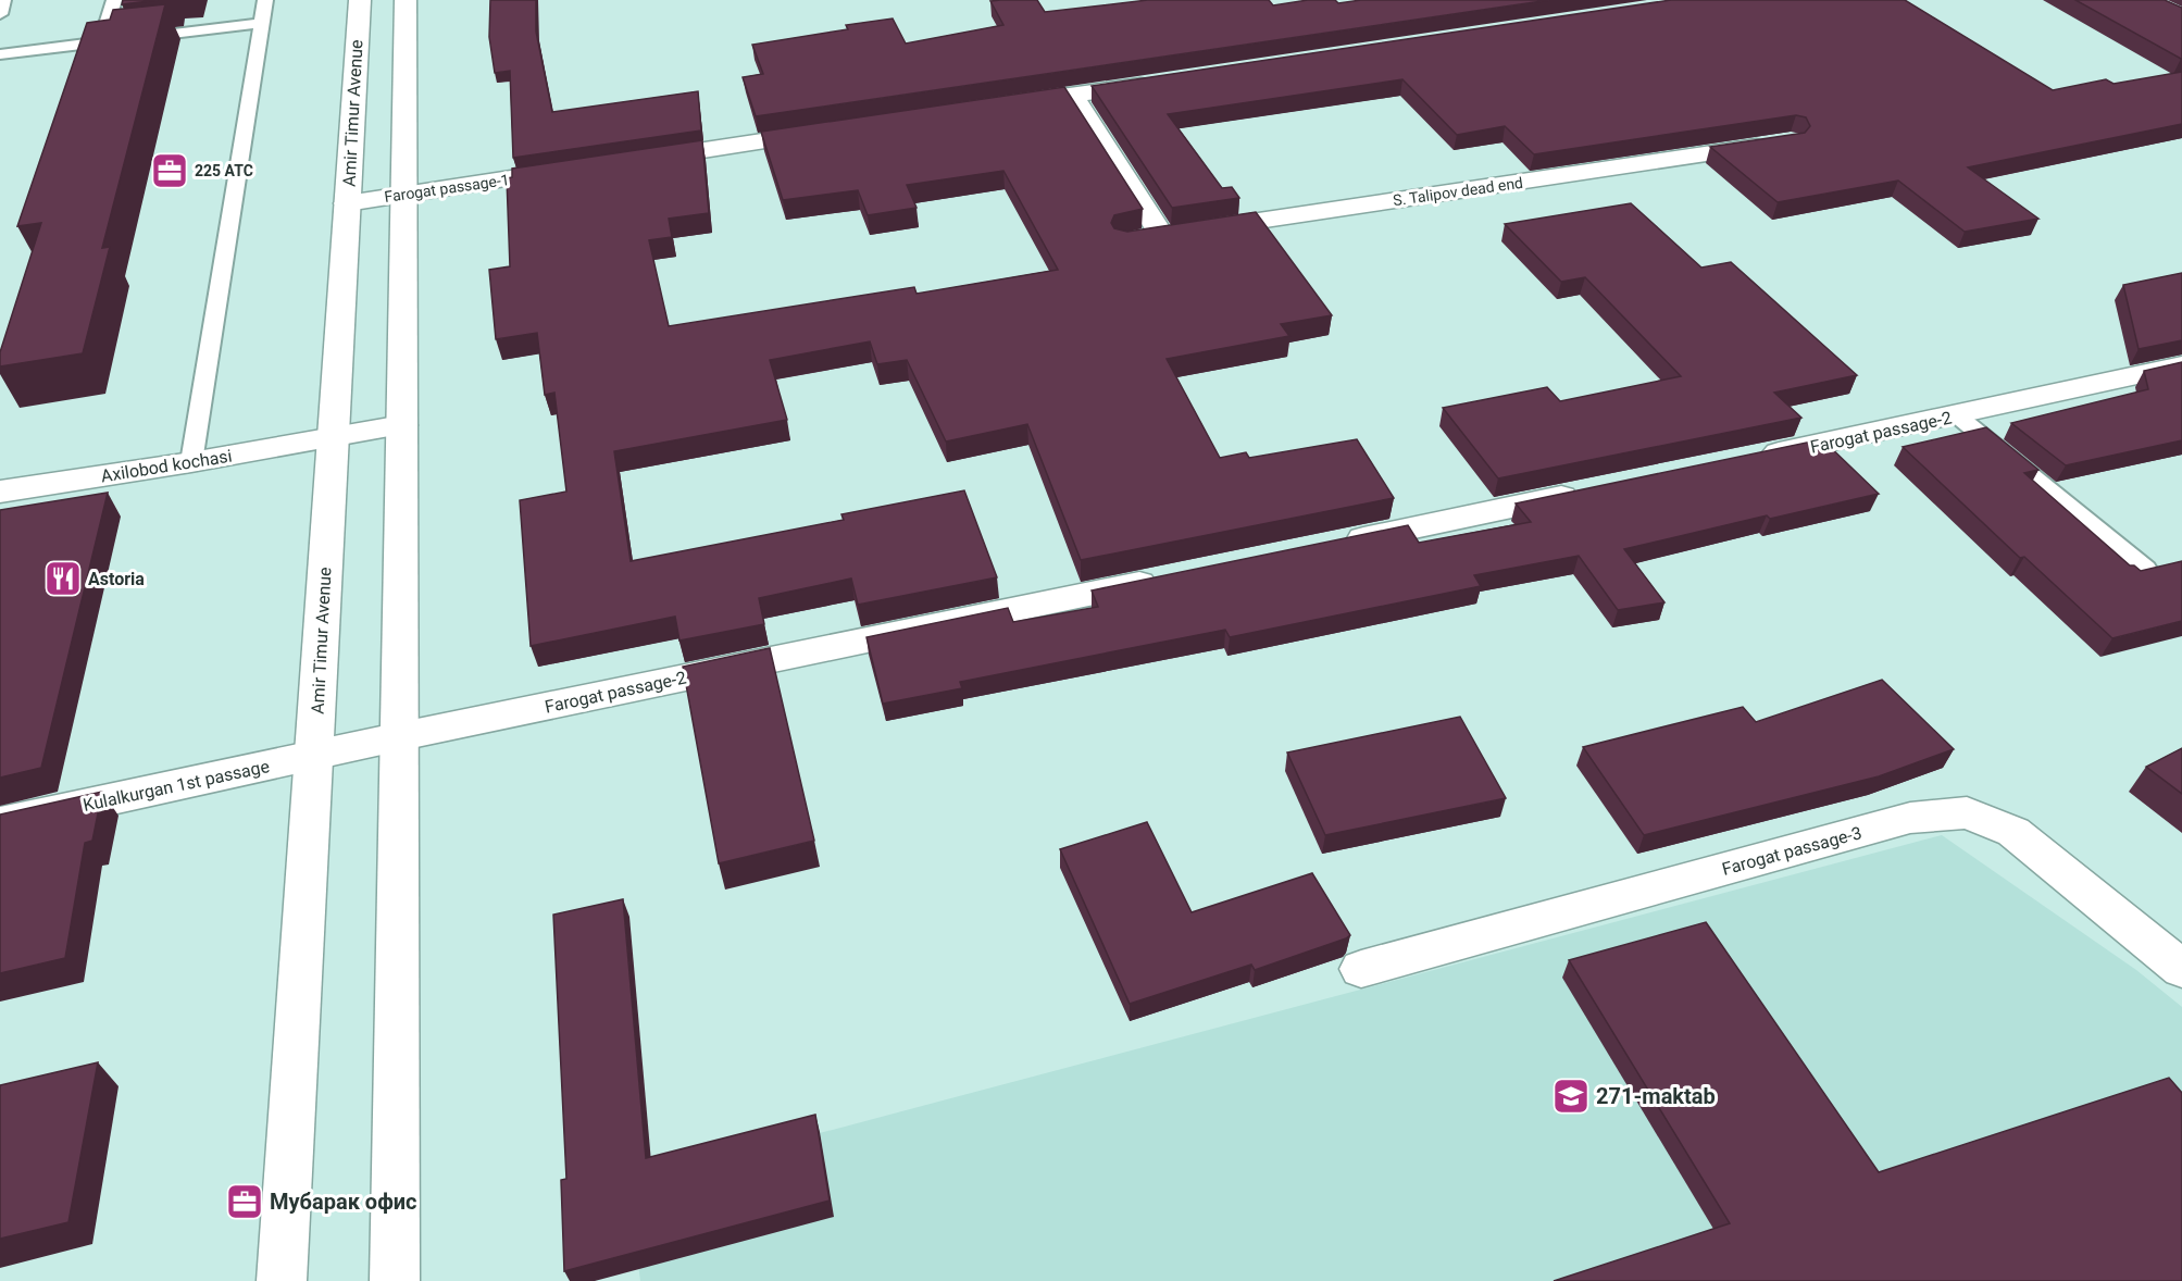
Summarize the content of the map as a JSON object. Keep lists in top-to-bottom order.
{
  "streets": {
    "street": [
      "Amir Timur Avenue",
      "Farogat passage-1",
      "S. Talipov dead end",
      "Farogat passage-2",
      "Axilobod kochasi",
      "Kulalkurgan 1st passage",
      "Farogat passage-3"
    ]
  },
  "crossings": [
    ["Amir Timur Avenue", "Farogat passage-1"],
    ["Amir Timur Avenue", "Farogat passage-2"],
    ["Amir Timur Avenue", "Axilobod kochasi"],
    ["Amir Timur Avenue", "Kulalkurgan 1st passage"],
    ["Farogat passage-2", "Kulalkurgan 1st passage"]
  ],
  "places": {
    "office": ["225 АТС", "Мубарак офис"],
    "restaurant": ["Astoria"],
    "school or university": ["271-maktab"]
  }
}
